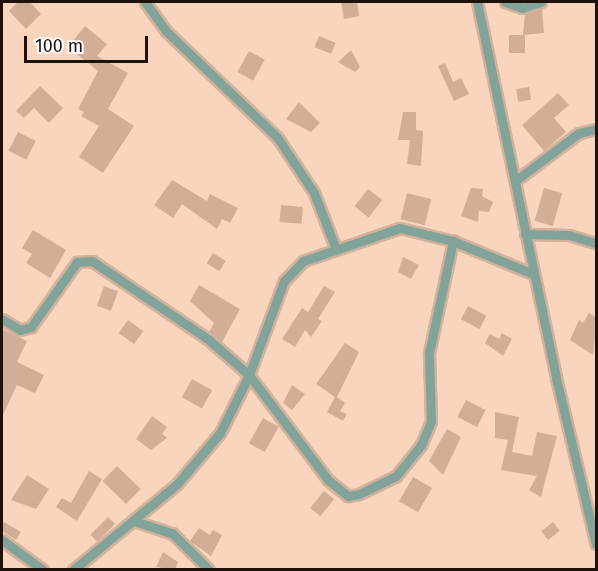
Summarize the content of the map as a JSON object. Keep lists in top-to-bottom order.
{
  "scale_bar": "100 m"
}
